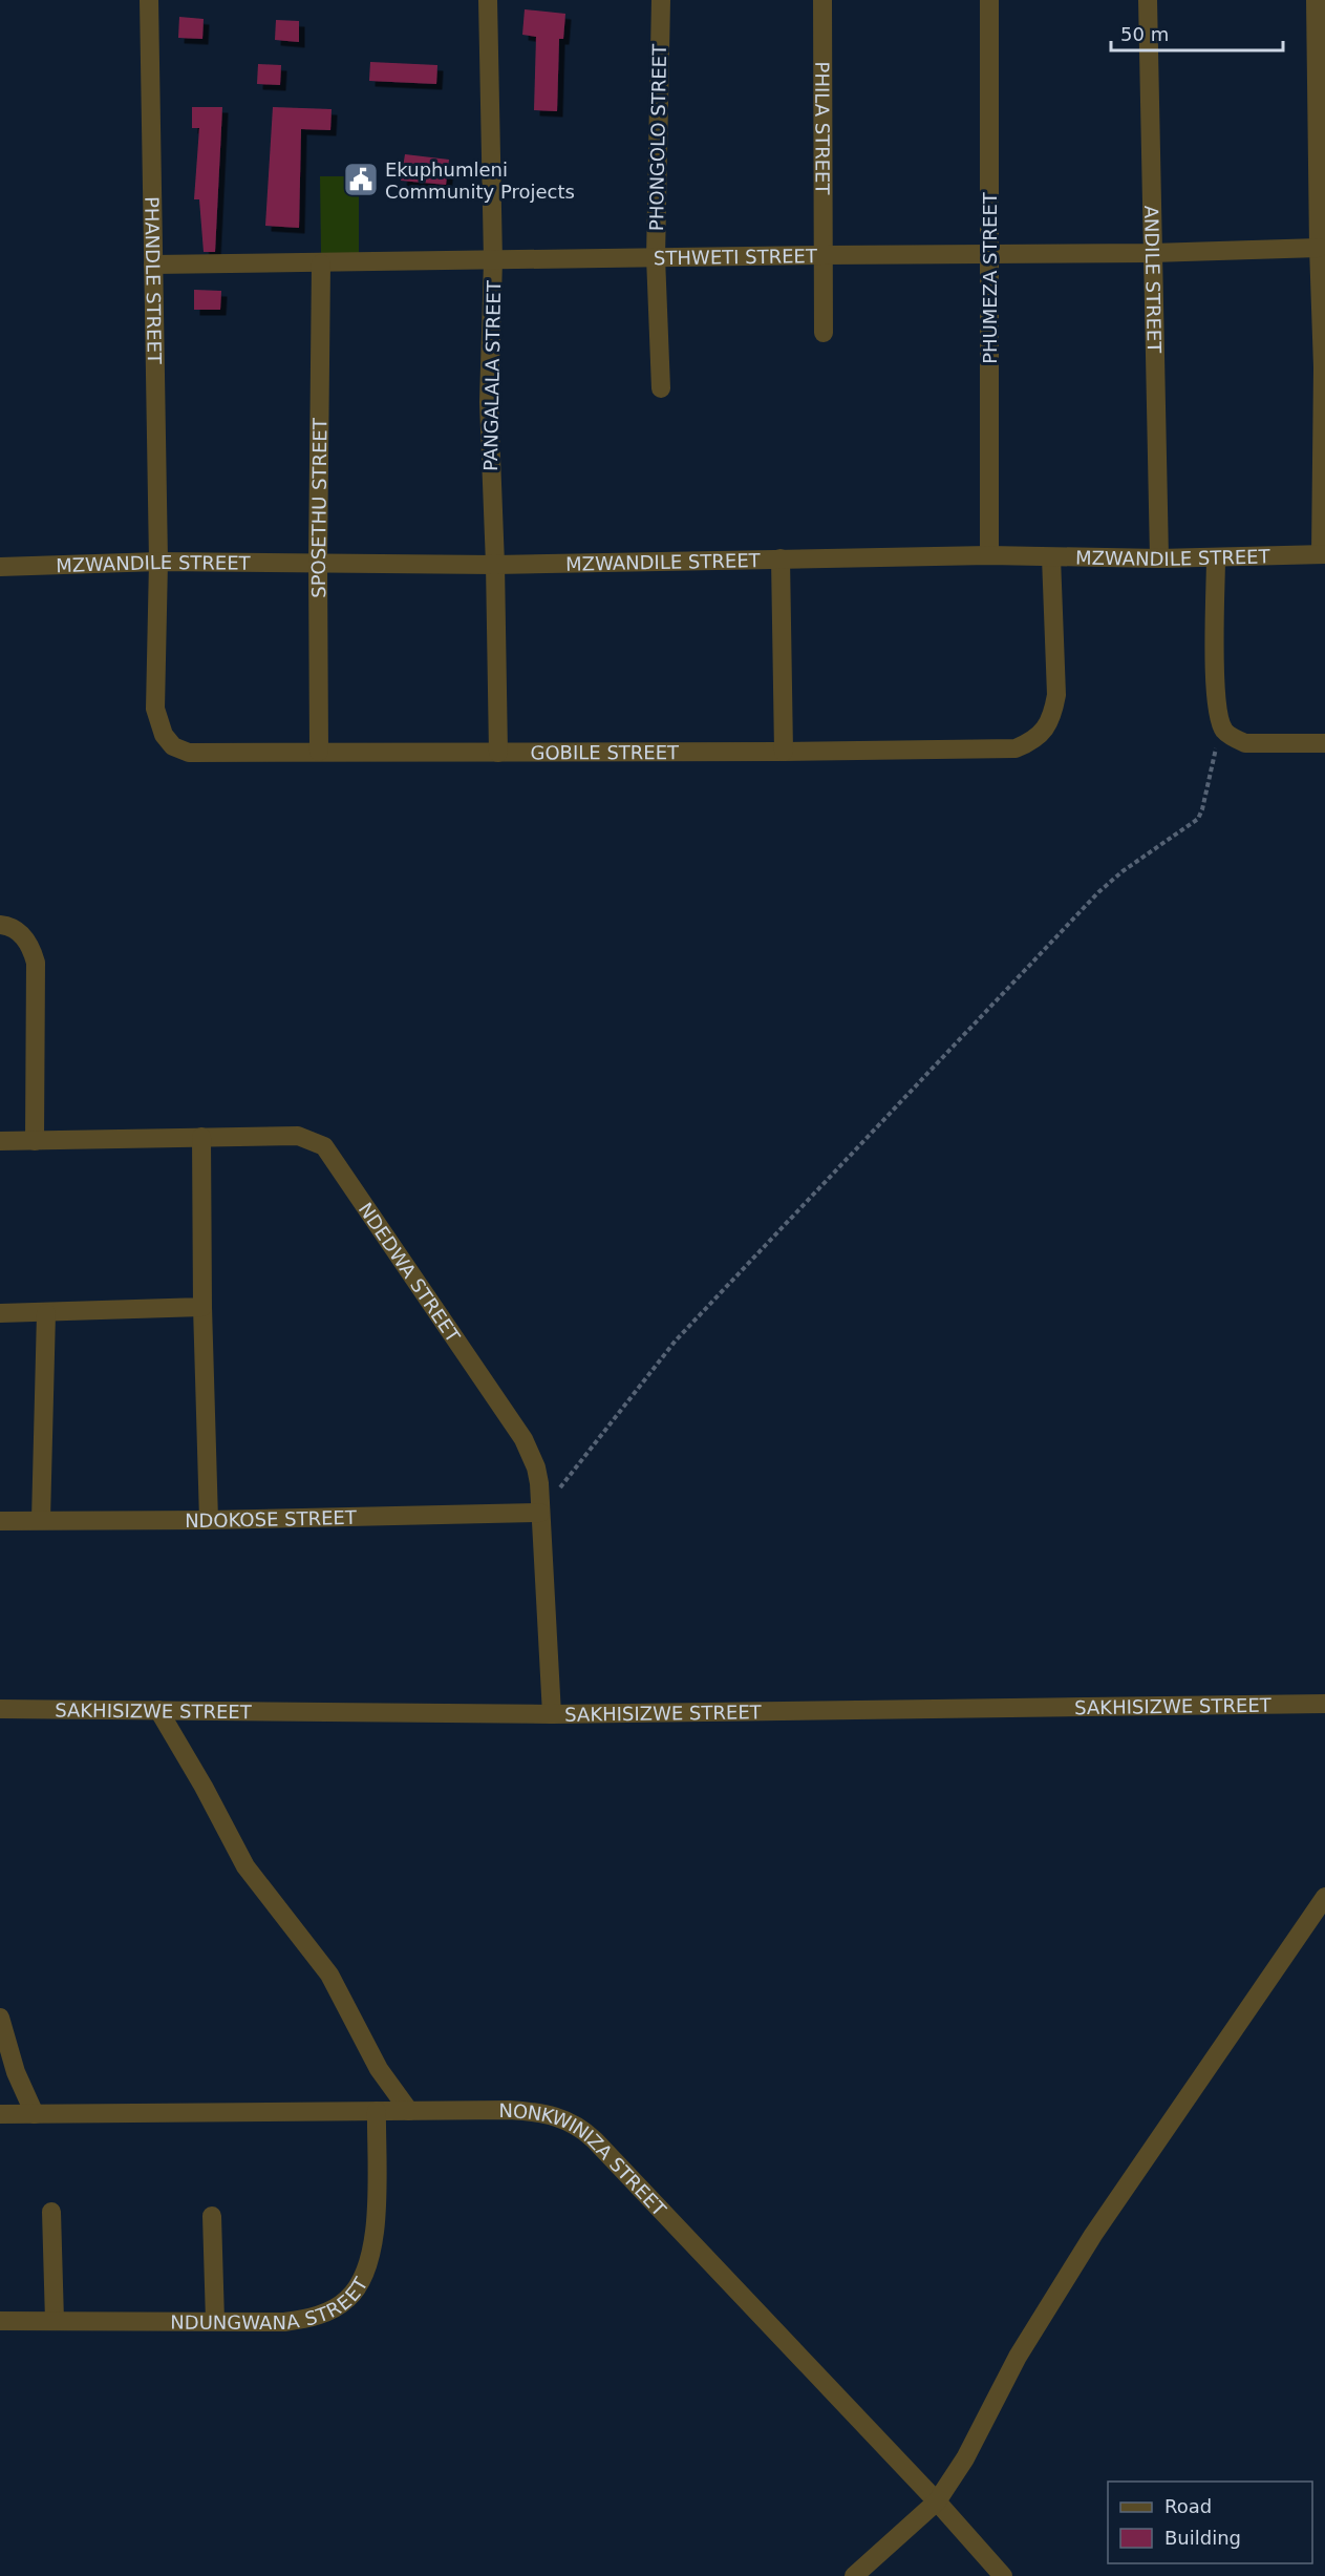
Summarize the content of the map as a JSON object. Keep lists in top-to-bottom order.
{
  "streets": {
    "street": [
      "PHILA STREET",
      "PHONGOLO STREET",
      "STHWETI STREET",
      "PHUMEZA STREET",
      "ANDILE STREET",
      "PHANDLE STREET",
      "PANGALALA STREET",
      "SPOSETHU STREET",
      "MZWANDILE STREET",
      "GOBILE STREET",
      "NDEDWA STREET",
      "NDOKOSE STREET",
      "SAKHISIZWE STREET",
      "NONKWINIZA STREET",
      "NDUNGWANA STREET"
    ]
  },
  "crossings": [
    ["PHILA STREET", "STHWETI STREET"],
    ["PHONGOLO STREET", "STHWETI STREET"],
    ["STHWETI STREET", "PHUMEZA STREET"],
    ["STHWETI STREET", "ANDILE STREET"],
    ["STHWETI STREET", "PHANDLE STREET"],
    ["STHWETI STREET", "PANGALALA STREET"],
    ["STHWETI STREET", "SPOSETHU STREET"],
    ["PHUMEZA STREET", "MZWANDILE STREET"],
    ["ANDILE STREET", "MZWANDILE STREET"],
    ["PHANDLE STREET", "MZWANDILE STREET"],
    ["PHANDLE STREET", "GOBILE STREET"],
    ["PANGALALA STREET", "MZWANDILE STREET"],
    ["PANGALALA STREET", "GOBILE STREET"],
    ["SPOSETHU STREET", "MZWANDILE STREET"],
    ["SPOSETHU STREET", "GOBILE STREET"],
    ["MZWANDILE STREET", "GOBILE STREET"],
    ["NDEDWA STREET", "NDOKOSE STREET"],
    ["NDEDWA STREET", "SAKHISIZWE STREET"],
    ["NONKWINIZA STREET", "NDUNGWANA STREET"]
  ],
  "places": {
    "public building": ["Ekuphumleni Community Projects"]
  },
  "legend": ["Road", "Building"],
  "scale_bar": "50 m"
}
